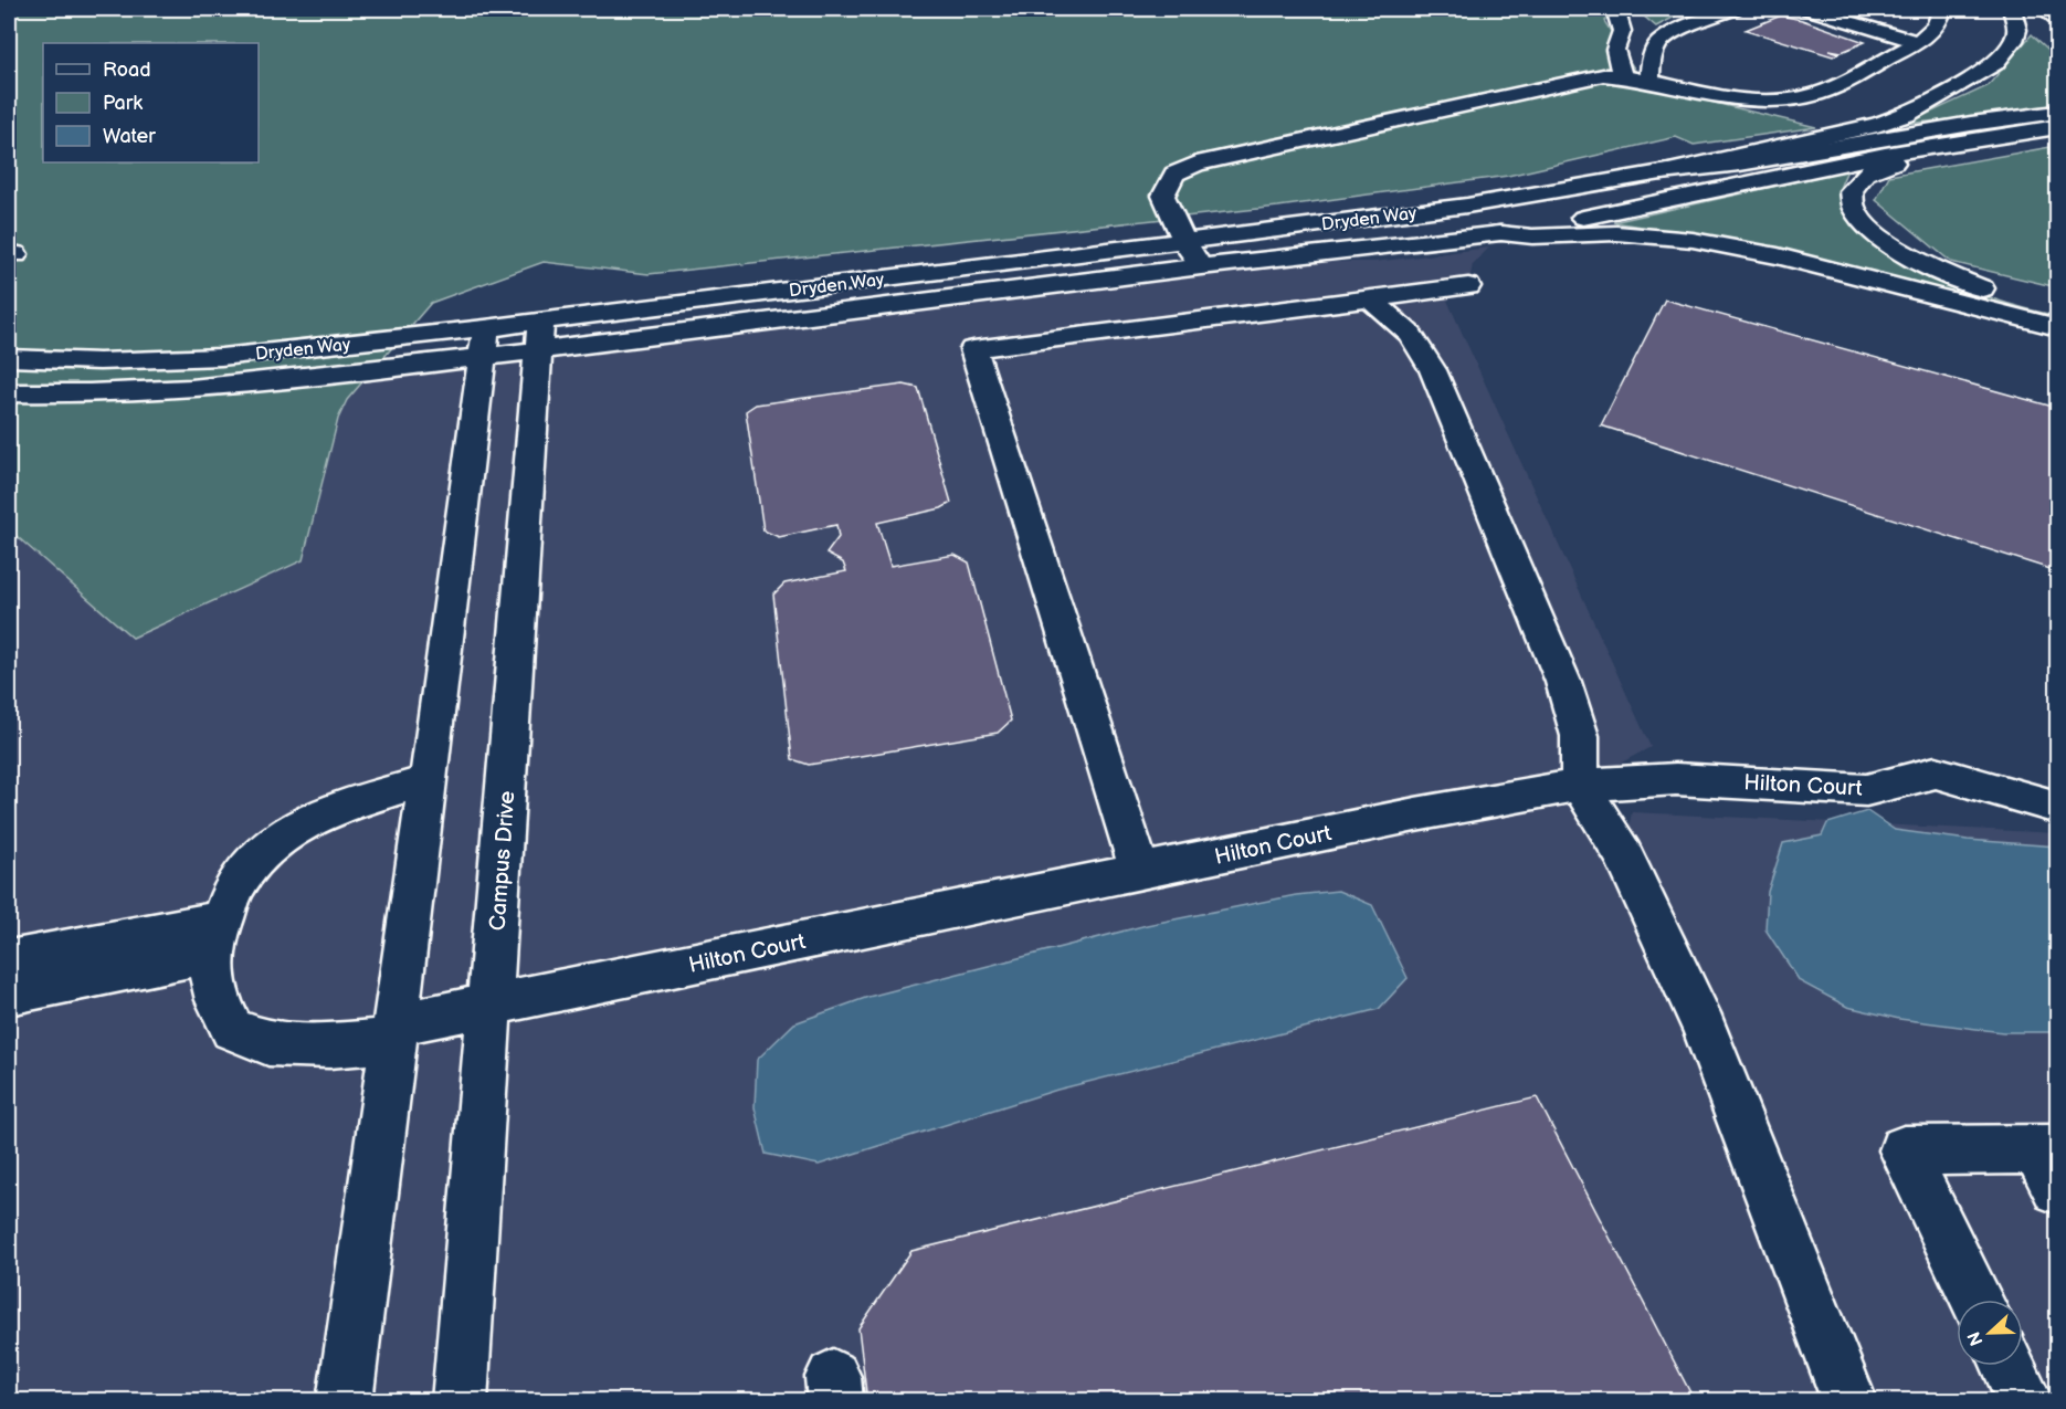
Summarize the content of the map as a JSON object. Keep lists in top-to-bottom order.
{
  "streets": {
    "main road": ["Dryden Way", "Hilton Court", "Campus Drive"]
  },
  "crossings": [
    ["Dryden Way", "Campus Drive"],
    ["Hilton Court", "Campus Drive"]
  ],
  "legend": ["Road", "Park", "Water"],
  "north": "left"
}
